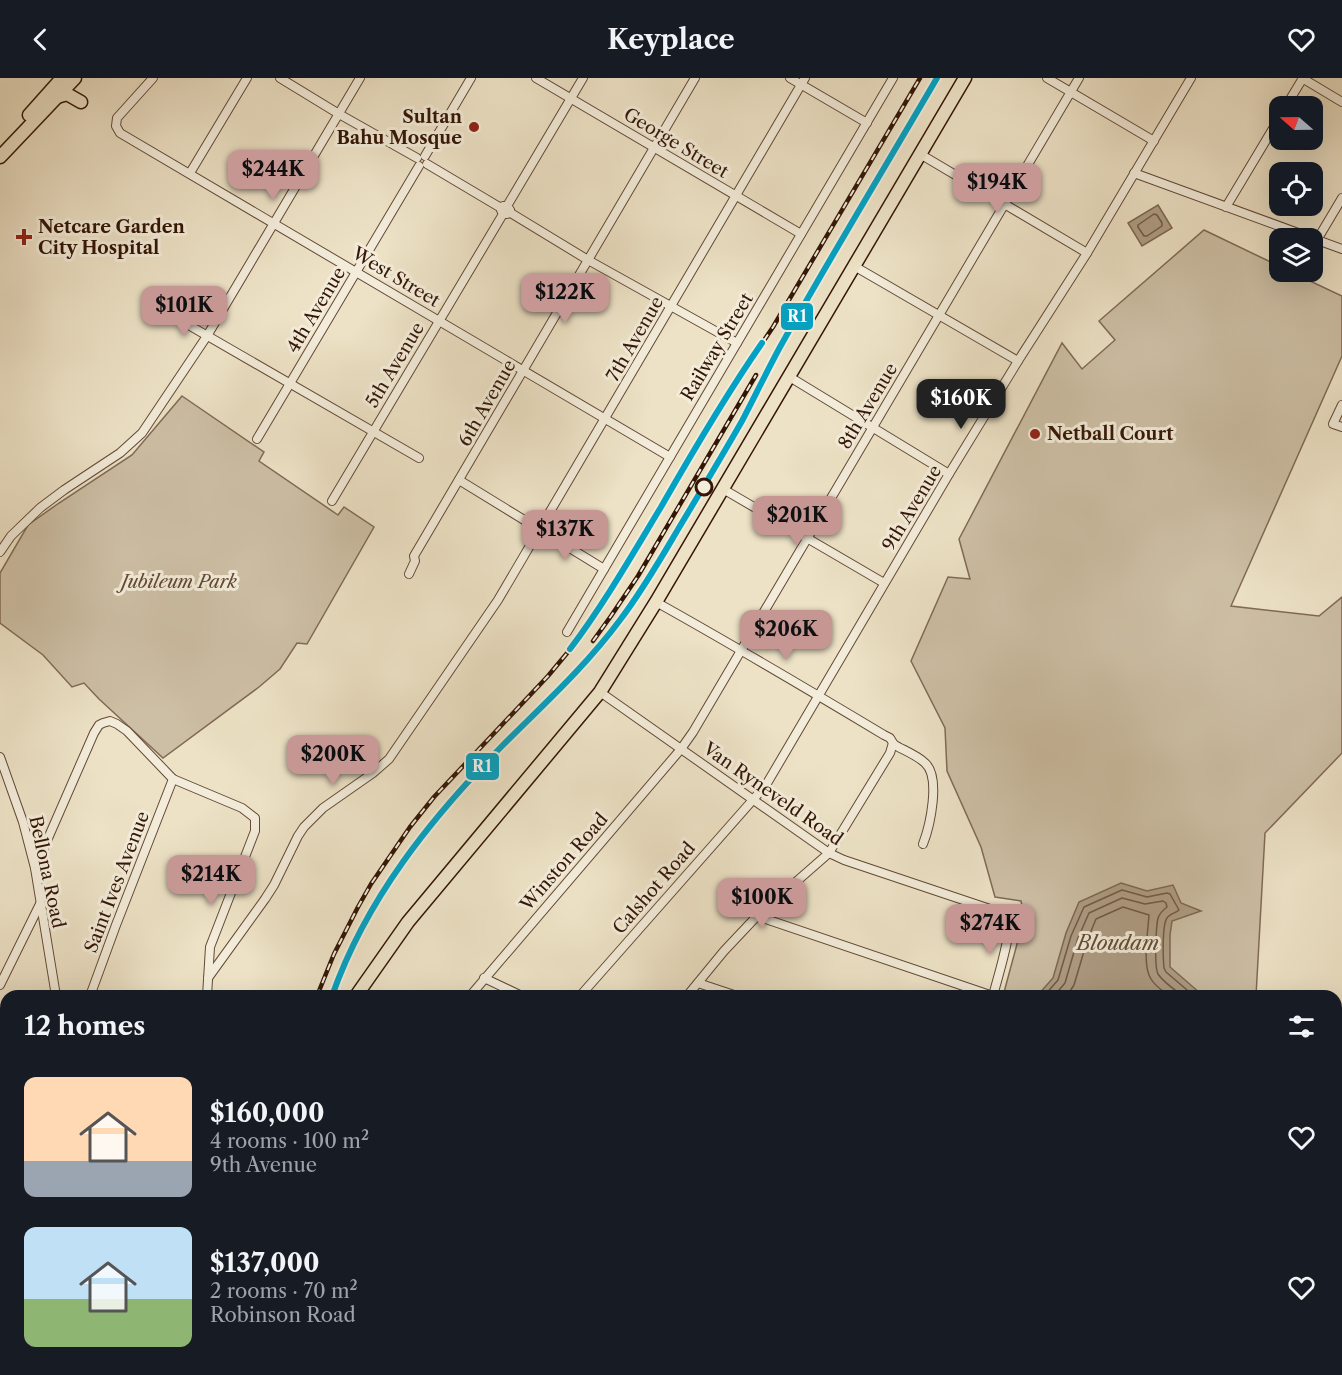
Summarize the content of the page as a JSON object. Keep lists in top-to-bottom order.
{
  "streets": {
    "street": [
      "George Street",
      "West Street",
      "4th Avenue",
      "7th Avenue",
      "Railway Street",
      "5th Avenue",
      "6th Avenue",
      "8th Avenue",
      "9th Avenue",
      "Van Ryneveld Road",
      "Winston Road",
      "Bellona Road",
      "Saint Ives Avenue",
      "Calshot Road"
    ]
  },
  "crossings": [
    ["George Street", "7th Avenue"],
    ["George Street", "Railway Street"],
    ["George Street", "5th Avenue"],
    ["George Street", "6th Avenue"],
    ["West Street", "4th Avenue"],
    ["West Street", "7th Avenue"],
    ["West Street", "Railway Street"],
    ["West Street", "5th Avenue"],
    ["West Street", "6th Avenue"],
    ["8th Avenue", "Van Ryneveld Road"],
    ["8th Avenue", "Winston Road"],
    ["9th Avenue", "Van Ryneveld Road"],
    ["9th Avenue", "Calshot Road"],
    ["Van Ryneveld Road", "Winston Road"],
    ["Van Ryneveld Road", "Calshot Road"]
  ],
  "water": ["Bloudam"],
  "parks": ["Jubileum Park"],
  "places": {
    "other": ["Sultan Bahu Mosque", "Netball Court"],
    "health": ["Netcare Garden City Hospital"]
  },
  "lines": ["transit line R1"],
  "north": "left",
  "page": {
    "header": "Keyplace",
    "price": [
      "$244K",
      "$194K",
      "$122K",
      "$101K",
      "$160K",
      "$201K",
      "$137K",
      "$206K",
      "$200K",
      "$214K",
      "$100K",
      "$274K"
    ],
    "heading": "12 homes",
    "list": [
      {
        "name": "$160,000",
        "note": "4 rooms · 100 m² · 9th Avenue"
      },
      {
        "name": "$137,000",
        "note": "2 rooms · 70 m² · Robinson Road"
      }
    ]
  }
}
